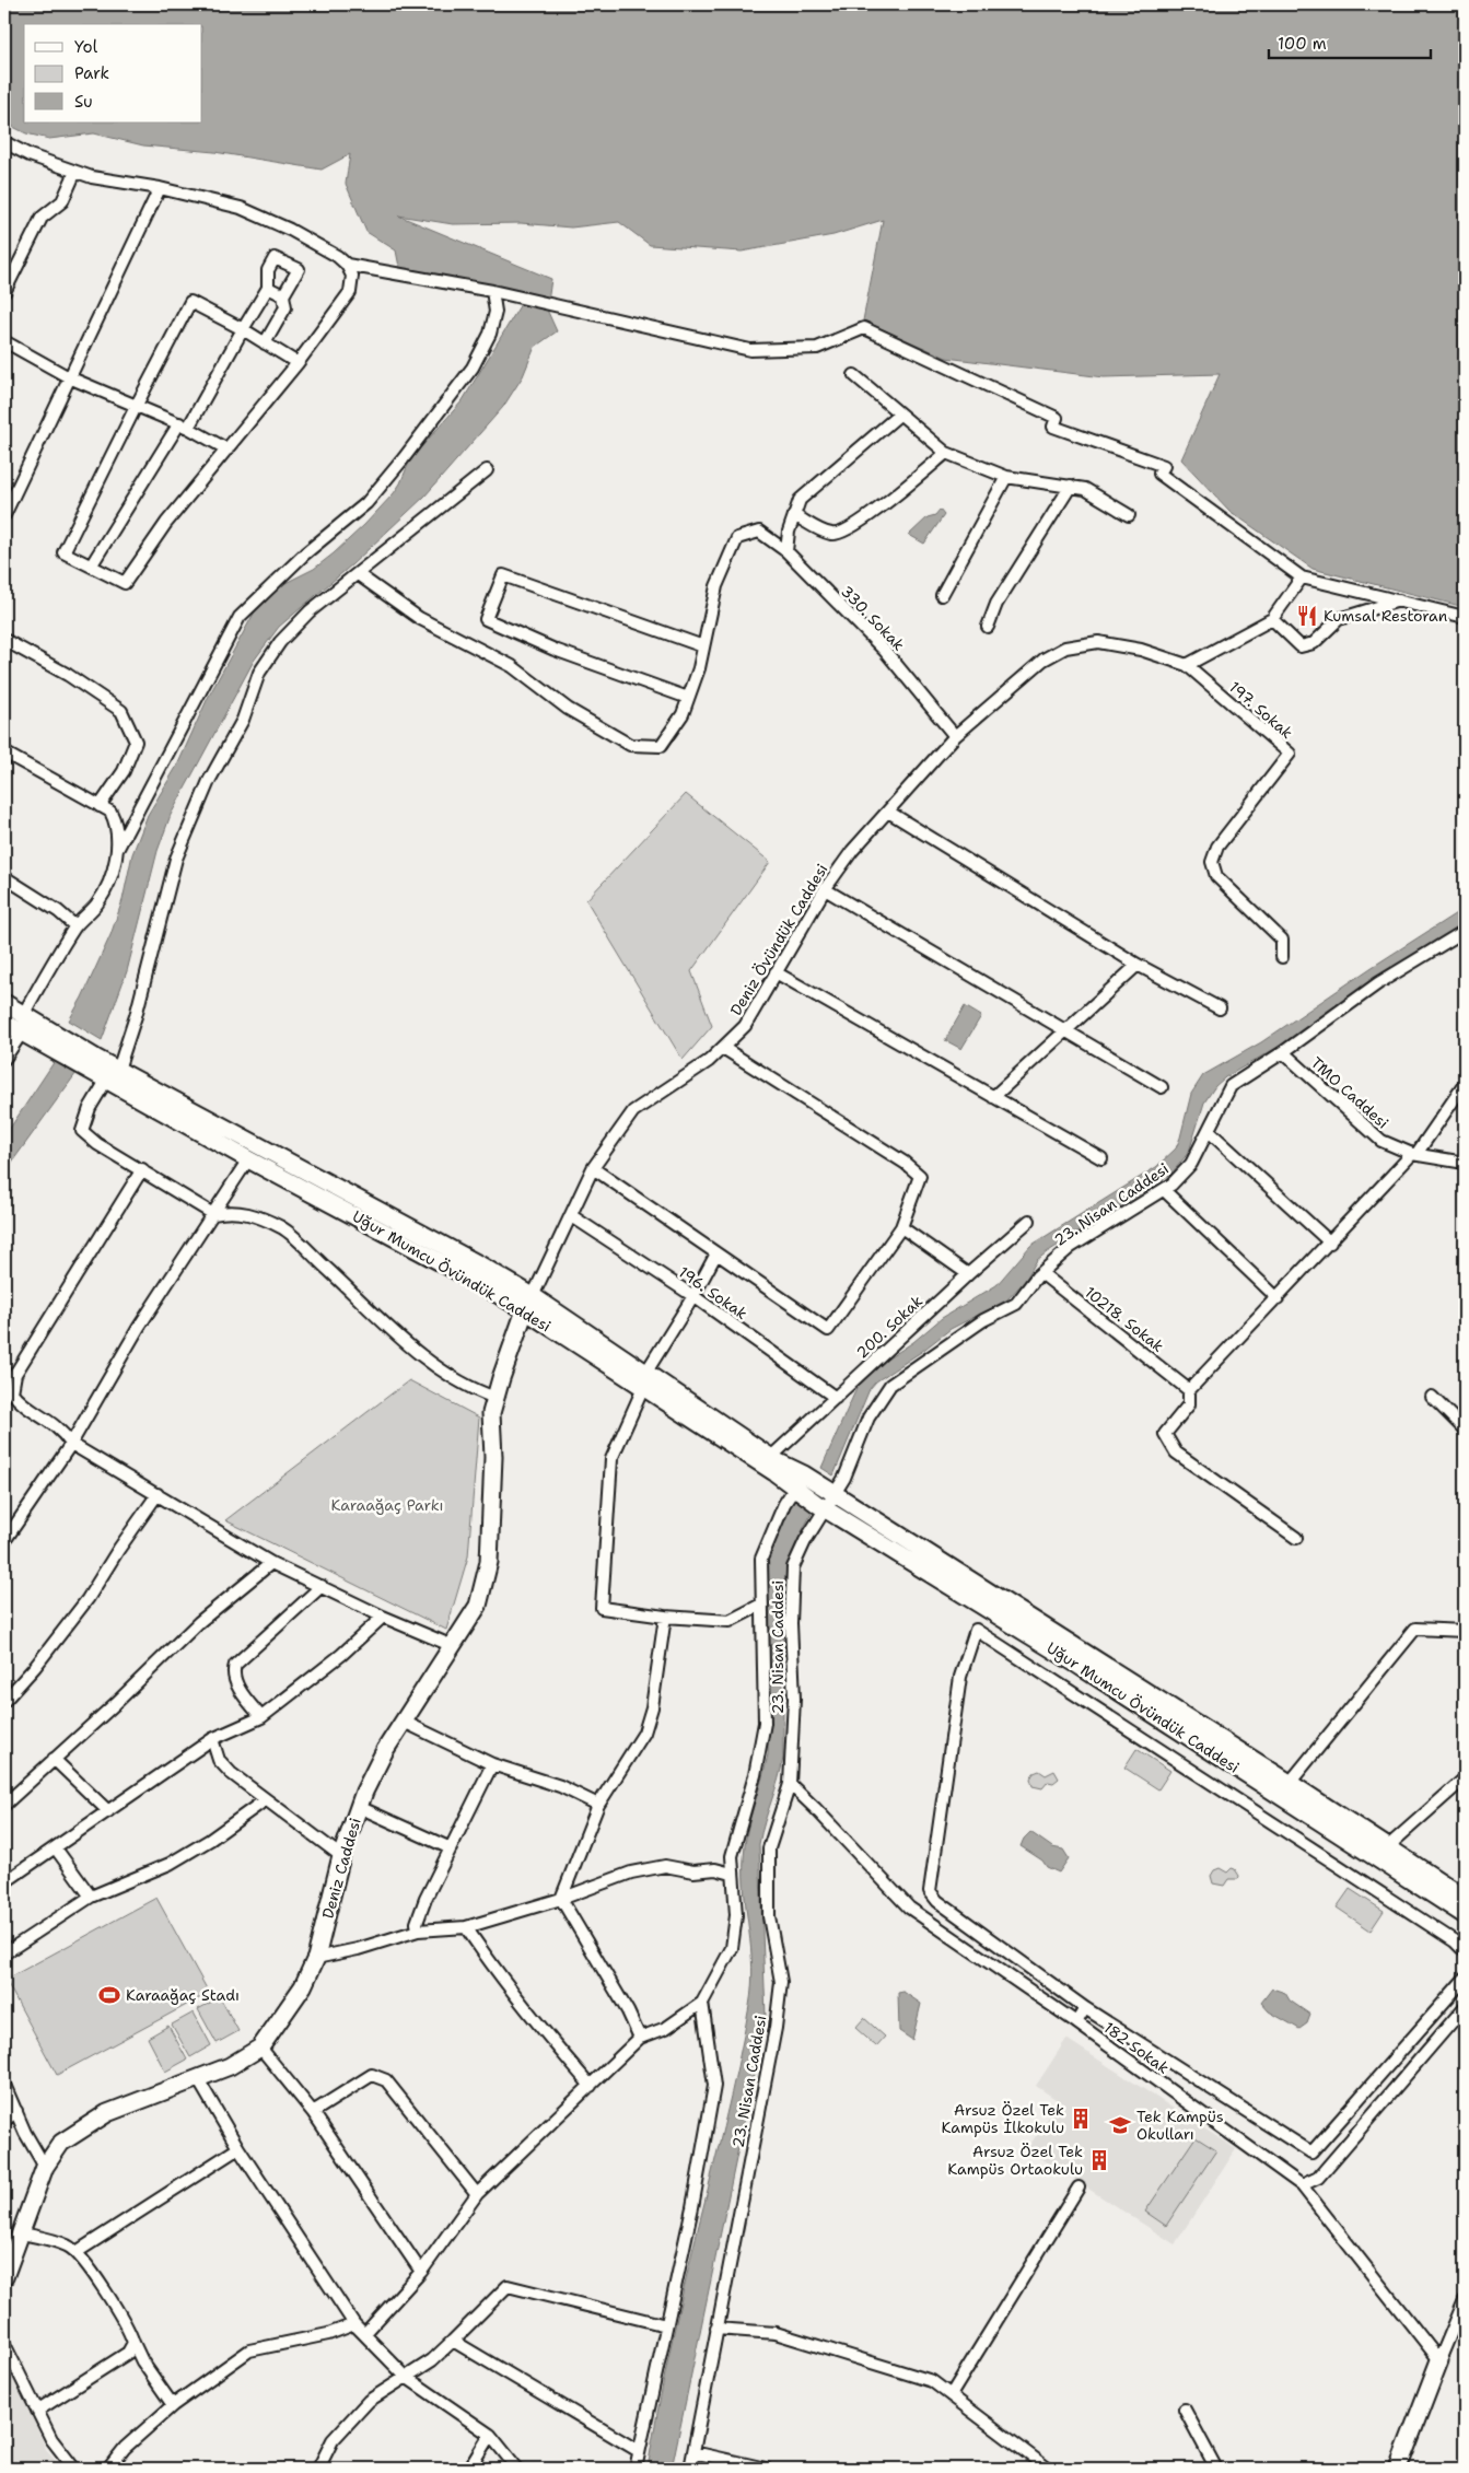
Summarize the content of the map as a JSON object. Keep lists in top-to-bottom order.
{
  "streets": {
    "street": [
      "330. Sokak",
      "197. Sokak",
      "Deniz Övündük Caddesi",
      "TMO Caddesi",
      "23. Nisan Caddesi",
      "Uğur Mumcu Övündük Caddesi",
      "196. Sokak",
      "10218. Sokak",
      "200. Sokak",
      "Deniz Caddesi",
      "182 Sokak"
    ]
  },
  "crossings": [
    ["330. Sokak", "Deniz Övündük Caddesi"],
    ["197. Sokak", "Deniz Övündük Caddesi"],
    ["Deniz Övündük Caddesi", "Uğur Mumcu Övündük Caddesi"],
    ["Deniz Övündük Caddesi", "196. Sokak"],
    ["Deniz Övündük Caddesi", "Deniz Caddesi"],
    ["TMO Caddesi", "23. Nisan Caddesi"],
    ["23. Nisan Caddesi", "Uğur Mumcu Övündük Caddesi"],
    ["23. Nisan Caddesi", "10218. Sokak"],
    ["23. Nisan Caddesi", "182 Sokak"],
    ["Uğur Mumcu Övündük Caddesi", "200. Sokak"],
    ["Uğur Mumcu Övündük Caddesi", "Deniz Caddesi"],
    ["196. Sokak", "200. Sokak"]
  ],
  "parks": ["Karaağaç Parkı"],
  "places": {
    "restaurant": ["Kumsal Restoran"],
    "sports": ["Karaağaç Stadı"],
    "building": ["Arsuz Özel Tek Kampüs İlkokulu", "Arsuz Özel Tek Kampüs Ortaokulu"],
    "school or university": ["Tek Kampüs Okulları"]
  },
  "legend": ["Yol", "Park", "Su"],
  "scale_bar": "100 m"
}
